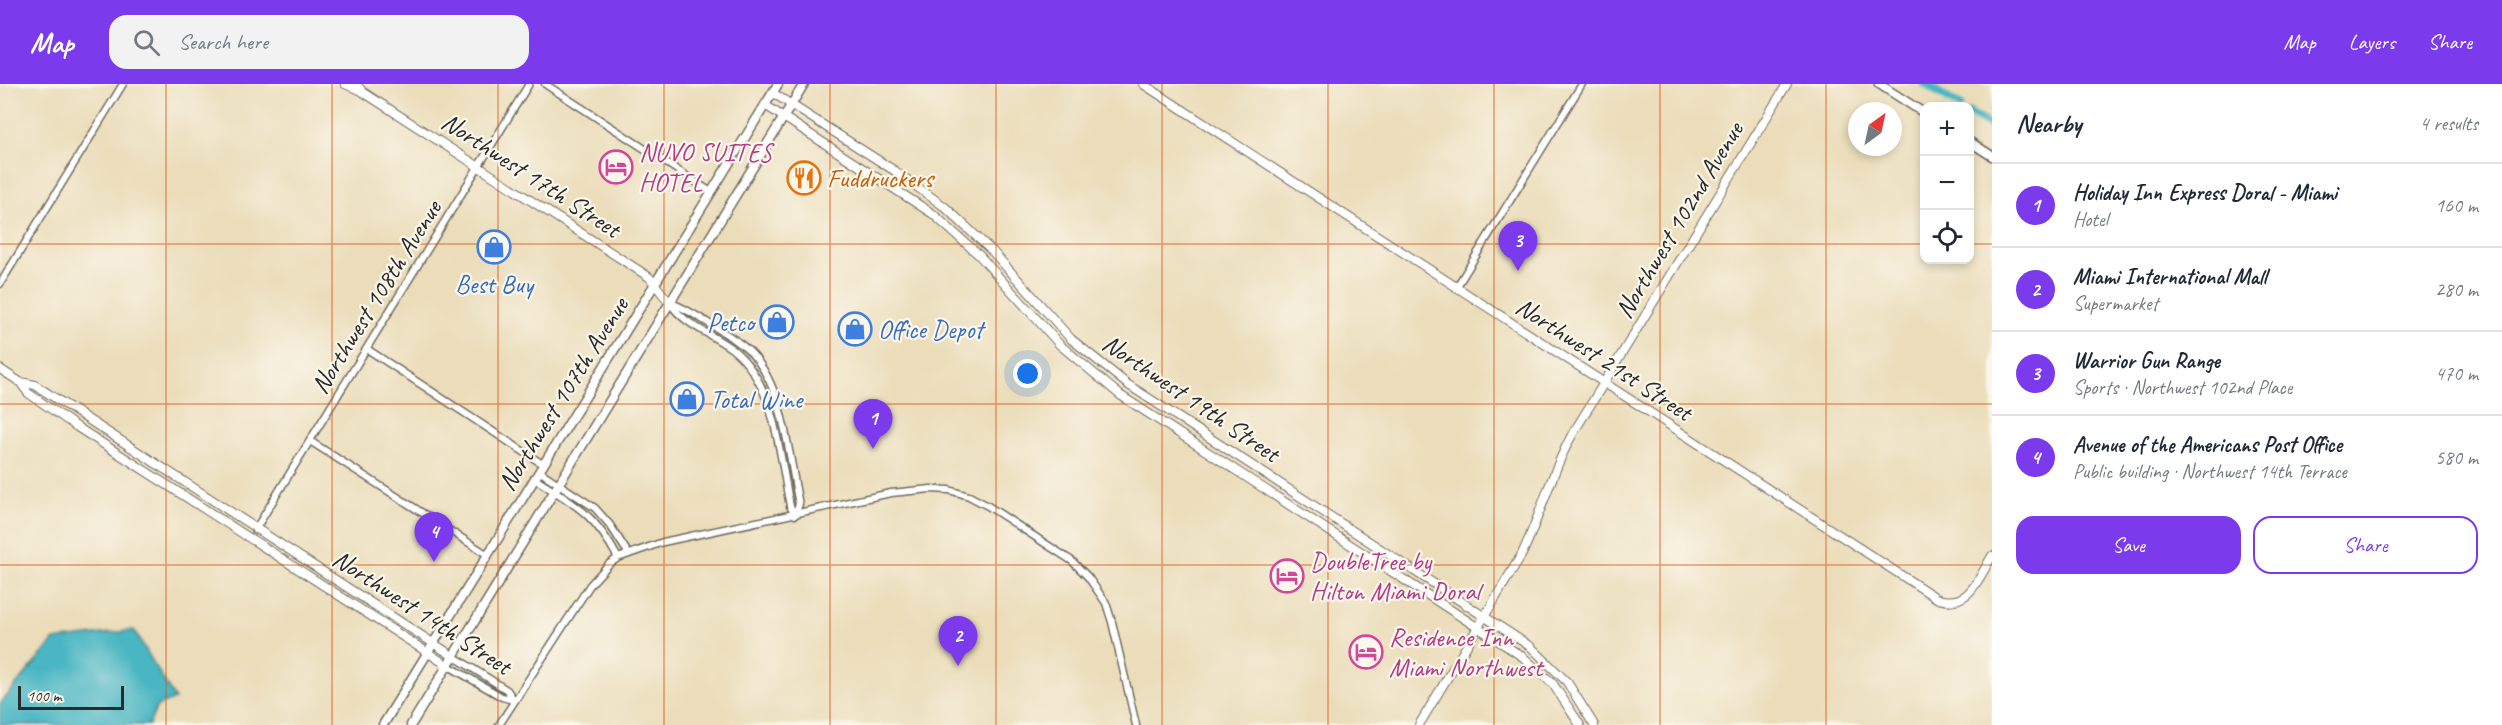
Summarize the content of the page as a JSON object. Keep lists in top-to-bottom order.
{
  "streets": {
    "main road": ["Northwest 107th Avenue"],
    "street": [
      "Northwest 17th Street",
      "Northwest 102nd Avenue",
      "Northwest 108th Avenue",
      "Northwest 21st Street",
      "Northwest 19th Street",
      "Northwest 14th Street"
    ]
  },
  "crossings": [
    ["Northwest 17th Street", "Northwest 108th Avenue"],
    ["Northwest 17th Street", "Northwest 107th Avenue"],
    ["Northwest 102nd Avenue", "Northwest 21st Street"],
    ["Northwest 102nd Avenue", "Northwest 19th Street"],
    ["Northwest 108th Avenue", "Northwest 14th Street"],
    ["Northwest 107th Avenue", "Northwest 19th Street"],
    ["Northwest 107th Avenue", "Northwest 14th Street"]
  ],
  "places": {
    "hotel": ["NUVO SUITES HOTEL", "DoubleTree by Hilton Miami Doral", "Residence Inn Miami Northwest"],
    "restaurant": ["Fuddruckers"],
    "shop": [
      "Best Buy",
      "Petco",
      "Office Depot",
      "Total Wine"
    ]
  },
  "scale_bar": "100 m",
  "north": "top right",
  "page": {
    "header": "Map",
    "search": "Search here",
    "nav": ["Map", "Layers", "Share"],
    "heading": ["Nearby", "4 results"],
    "map_buttons": ["+", "−"],
    "list": [
      {
        "mark": "1",
        "name": "Holiday Inn Express Doral - Miami",
        "note": "Hotel",
        "value": "160 m"
      },
      {
        "mark": "2",
        "name": "Miami International Mall",
        "note": "Supermarket",
        "value": "280 m"
      },
      {
        "mark": "3",
        "name": "Warrior Gun Range",
        "note": "Sports · Northwest 102nd Place",
        "value": "470 m"
      },
      {
        "mark": "4",
        "name": "Avenue of the Americans Post Office",
        "note": "Public building · Northwest 14th Terrace",
        "value": "580 m"
      }
    ],
    "pins": [
      "3",
      "1",
      "4",
      "2"
    ],
    "buttons": ["Save", "Share"],
    "scale": "100 m"
  }
}
